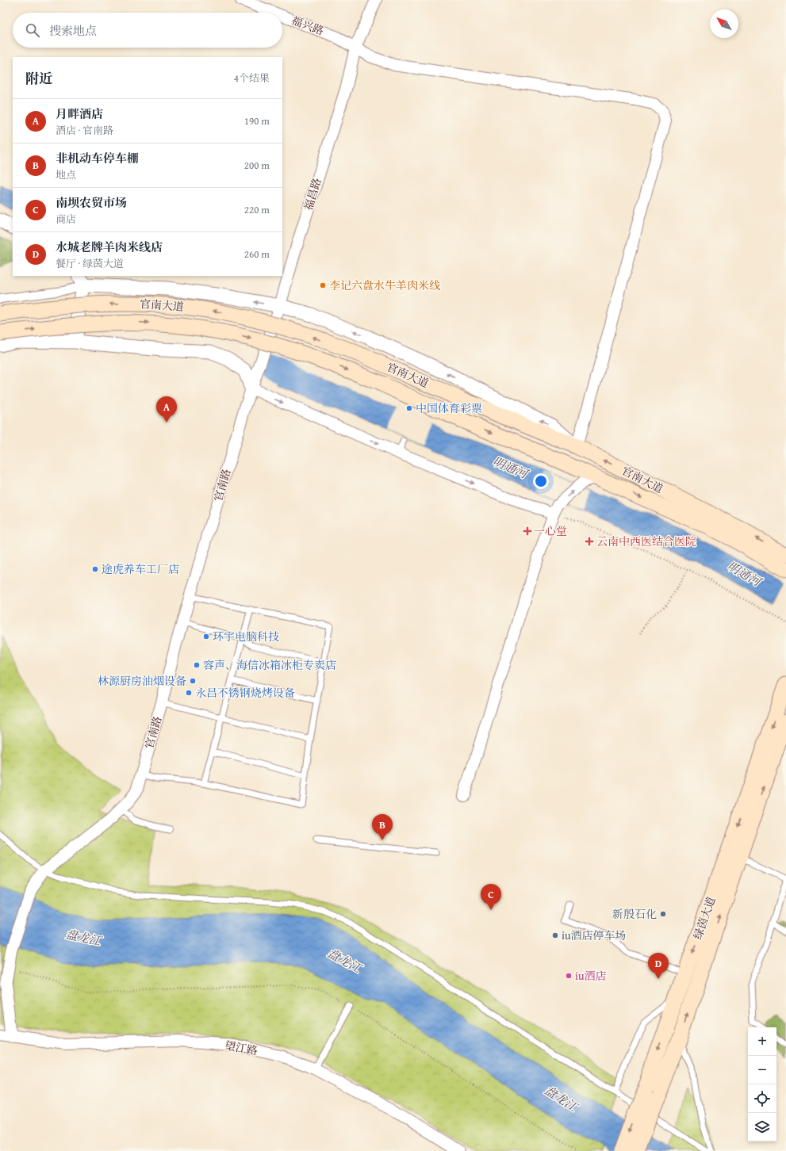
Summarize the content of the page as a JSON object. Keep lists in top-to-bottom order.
{
  "streets": {
    "main road": ["官南大道", "绿茵大道"],
    "street": [
      "福兴路",
      "福昌路",
      "官南路",
      "望江路"
    ]
  },
  "crossings": [
    ["福兴路", "福昌路"],
    ["福兴路", "官南大道"],
    ["福昌路", "官南路"],
    ["官南路", "望江路"]
  ],
  "water": ["明通河", "盘龙江"],
  "places": {
    "other": [
      "李记六盘水牛羊肉米线",
      "中国体育彩票",
      "途虎养车工厂店",
      "环宇电脑科技",
      "容声、海信冰箱冰柜专卖店",
      "林源厨房油烟设备",
      "永昌不锈钢烧烤设备",
      "新殷石化",
      "iu酒店停车场",
      "iu酒店"
    ],
    "health": ["一心堂", "云南中西医结合医院"]
  },
  "north": "top left",
  "page": {
    "search": "搜索地点",
    "heading": ["附近", "4个结果"],
    "list": [
      {
        "mark": "A",
        "name": "月畔酒店",
        "note": "酒店 · 官南路",
        "value": "190 m"
      },
      {
        "mark": "B",
        "name": "非机动车停车棚",
        "note": "地点",
        "value": "200 m"
      },
      {
        "mark": "C",
        "name": "南坝农贸市场",
        "note": "商店",
        "value": "220 m"
      },
      {
        "mark": "D",
        "name": "水城老牌羊肉米线店",
        "note": "餐厅 · 绿茵大道",
        "value": "260 m"
      }
    ],
    "pins": [
      "A",
      "B",
      "C",
      "D"
    ],
    "map_buttons": ["+", "−"]
  }
}
